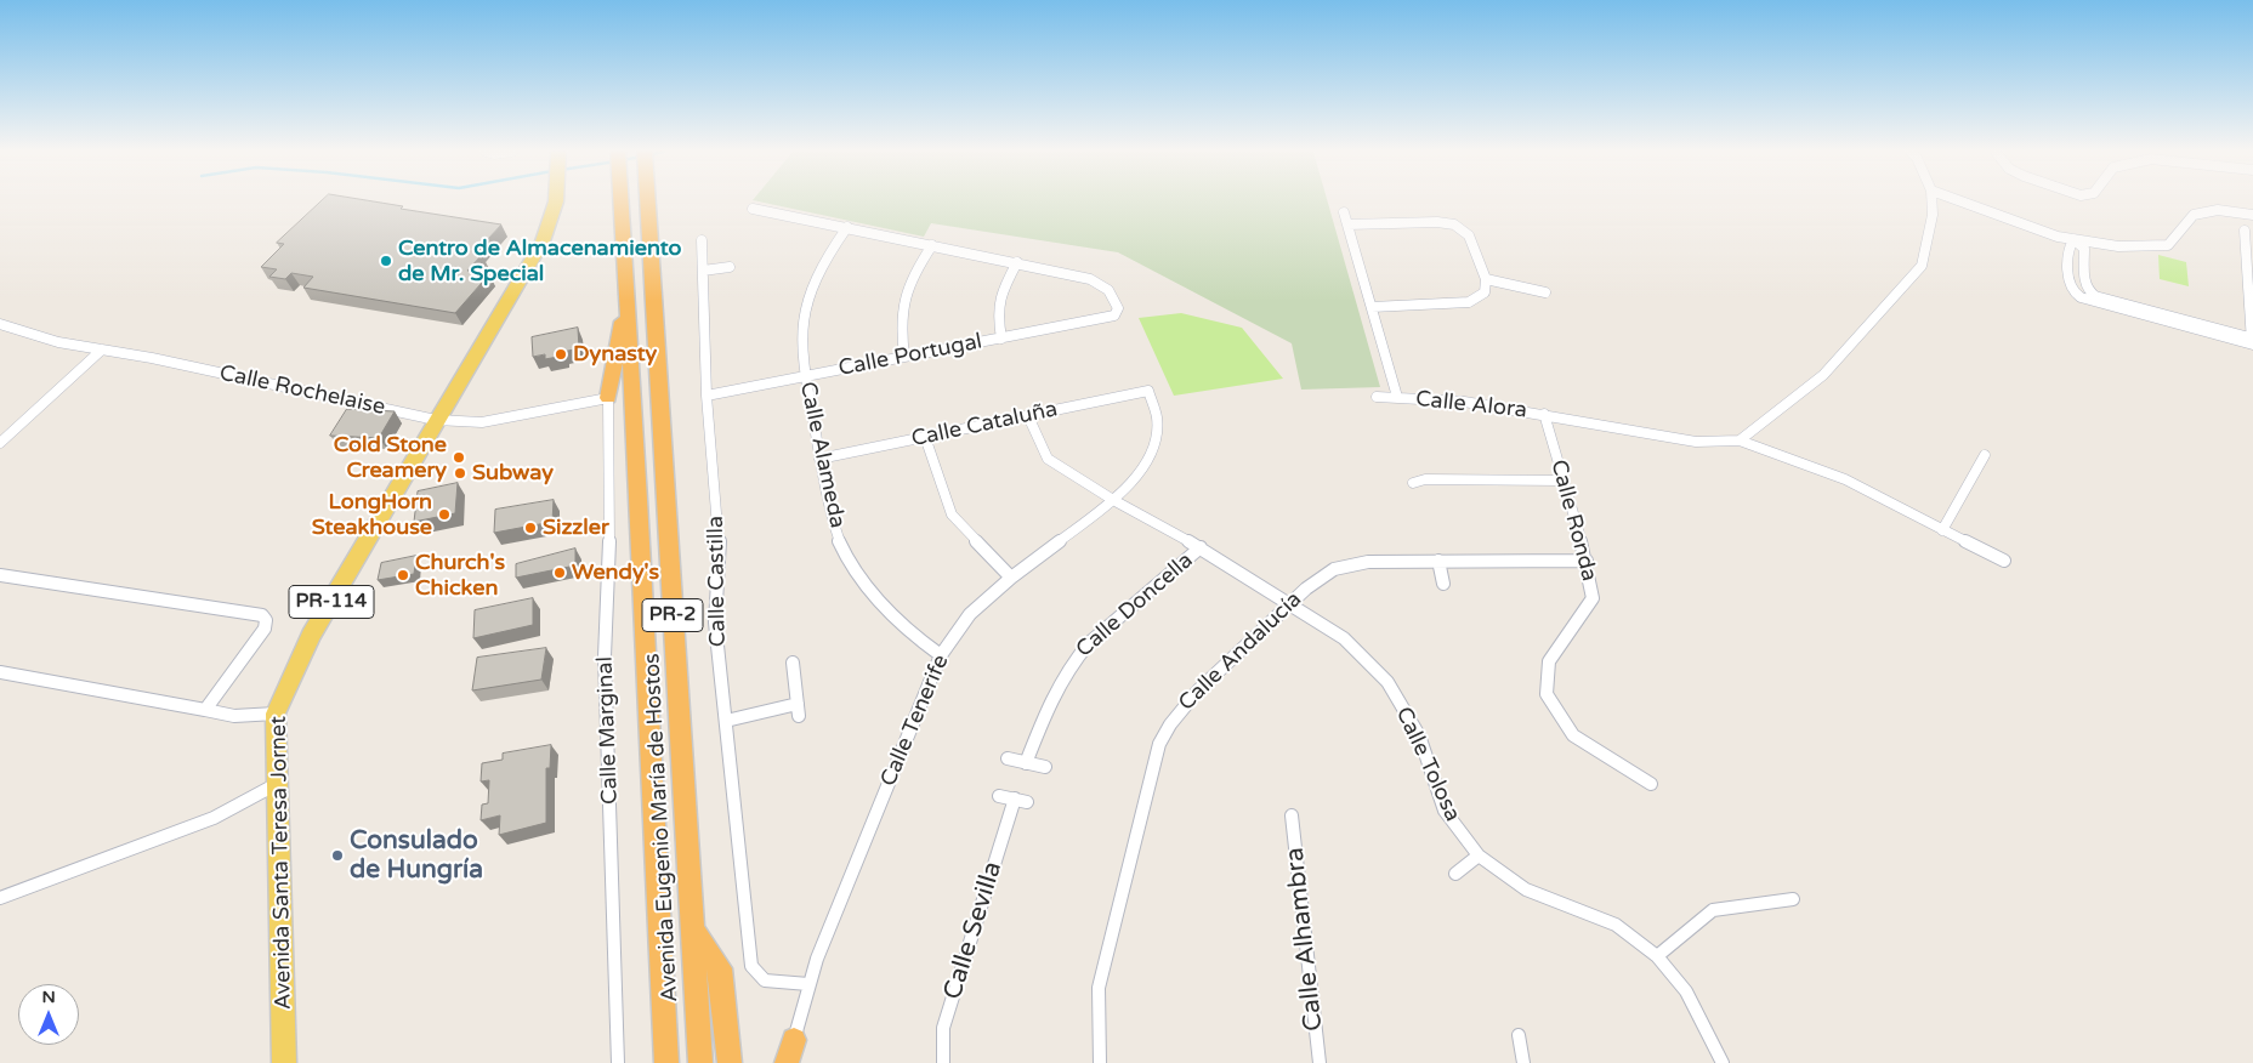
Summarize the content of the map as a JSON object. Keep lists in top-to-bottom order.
{
  "streets": {
    "highway": ["PR-2", "Avenida Eugenio María de Hostos"],
    "main road": ["PR-114", "Avenida Santa Teresa Jornet"],
    "street": [
      "Calle Portugal",
      "Calle Rochelaise",
      "Calle Alora",
      "Calle Cataluña",
      "Calle Alameda",
      "Calle Ronda",
      "Calle Castilla",
      "Calle Doncella",
      "Calle Andalucía",
      "Calle Tenerife",
      "Calle Marginal",
      "Calle Tolosa",
      "Calle Sevilla",
      "Calle Alhambra"
    ]
  },
  "crossings": [
    ["Calle Portugal", "Calle Alameda"],
    ["Calle Portugal", "Calle Castilla"],
    ["Calle Rochelaise", "Calle Marginal"],
    ["Calle Rochelaise", "Avenida Santa Teresa Jornet"],
    ["Calle Alora", "Calle Ronda"],
    ["Calle Cataluña", "Calle Alameda"],
    ["Calle Cataluña", "Calle Tenerife"],
    ["Calle Cataluña", "Calle Tolosa"],
    ["Calle Alameda", "Calle Tenerife"],
    ["Calle Ronda", "Calle Andalucía"],
    ["Calle Castilla", "Calle Tenerife"],
    ["Calle Doncella", "Calle Tolosa"],
    ["Calle Andalucía", "Calle Tolosa"],
    ["Calle Tenerife", "Calle Tolosa"]
  ],
  "places": [
    "Centro de Almacenamiento de Mr. Special",
    "Dynasty",
    "Cold Stone Creamery",
    "Subway",
    "LongHorn Steakhouse",
    "Sizzler",
    "Wendy's",
    "Church's Chicken",
    "Consulado de Hungría"
  ],
  "north": "top"
}
